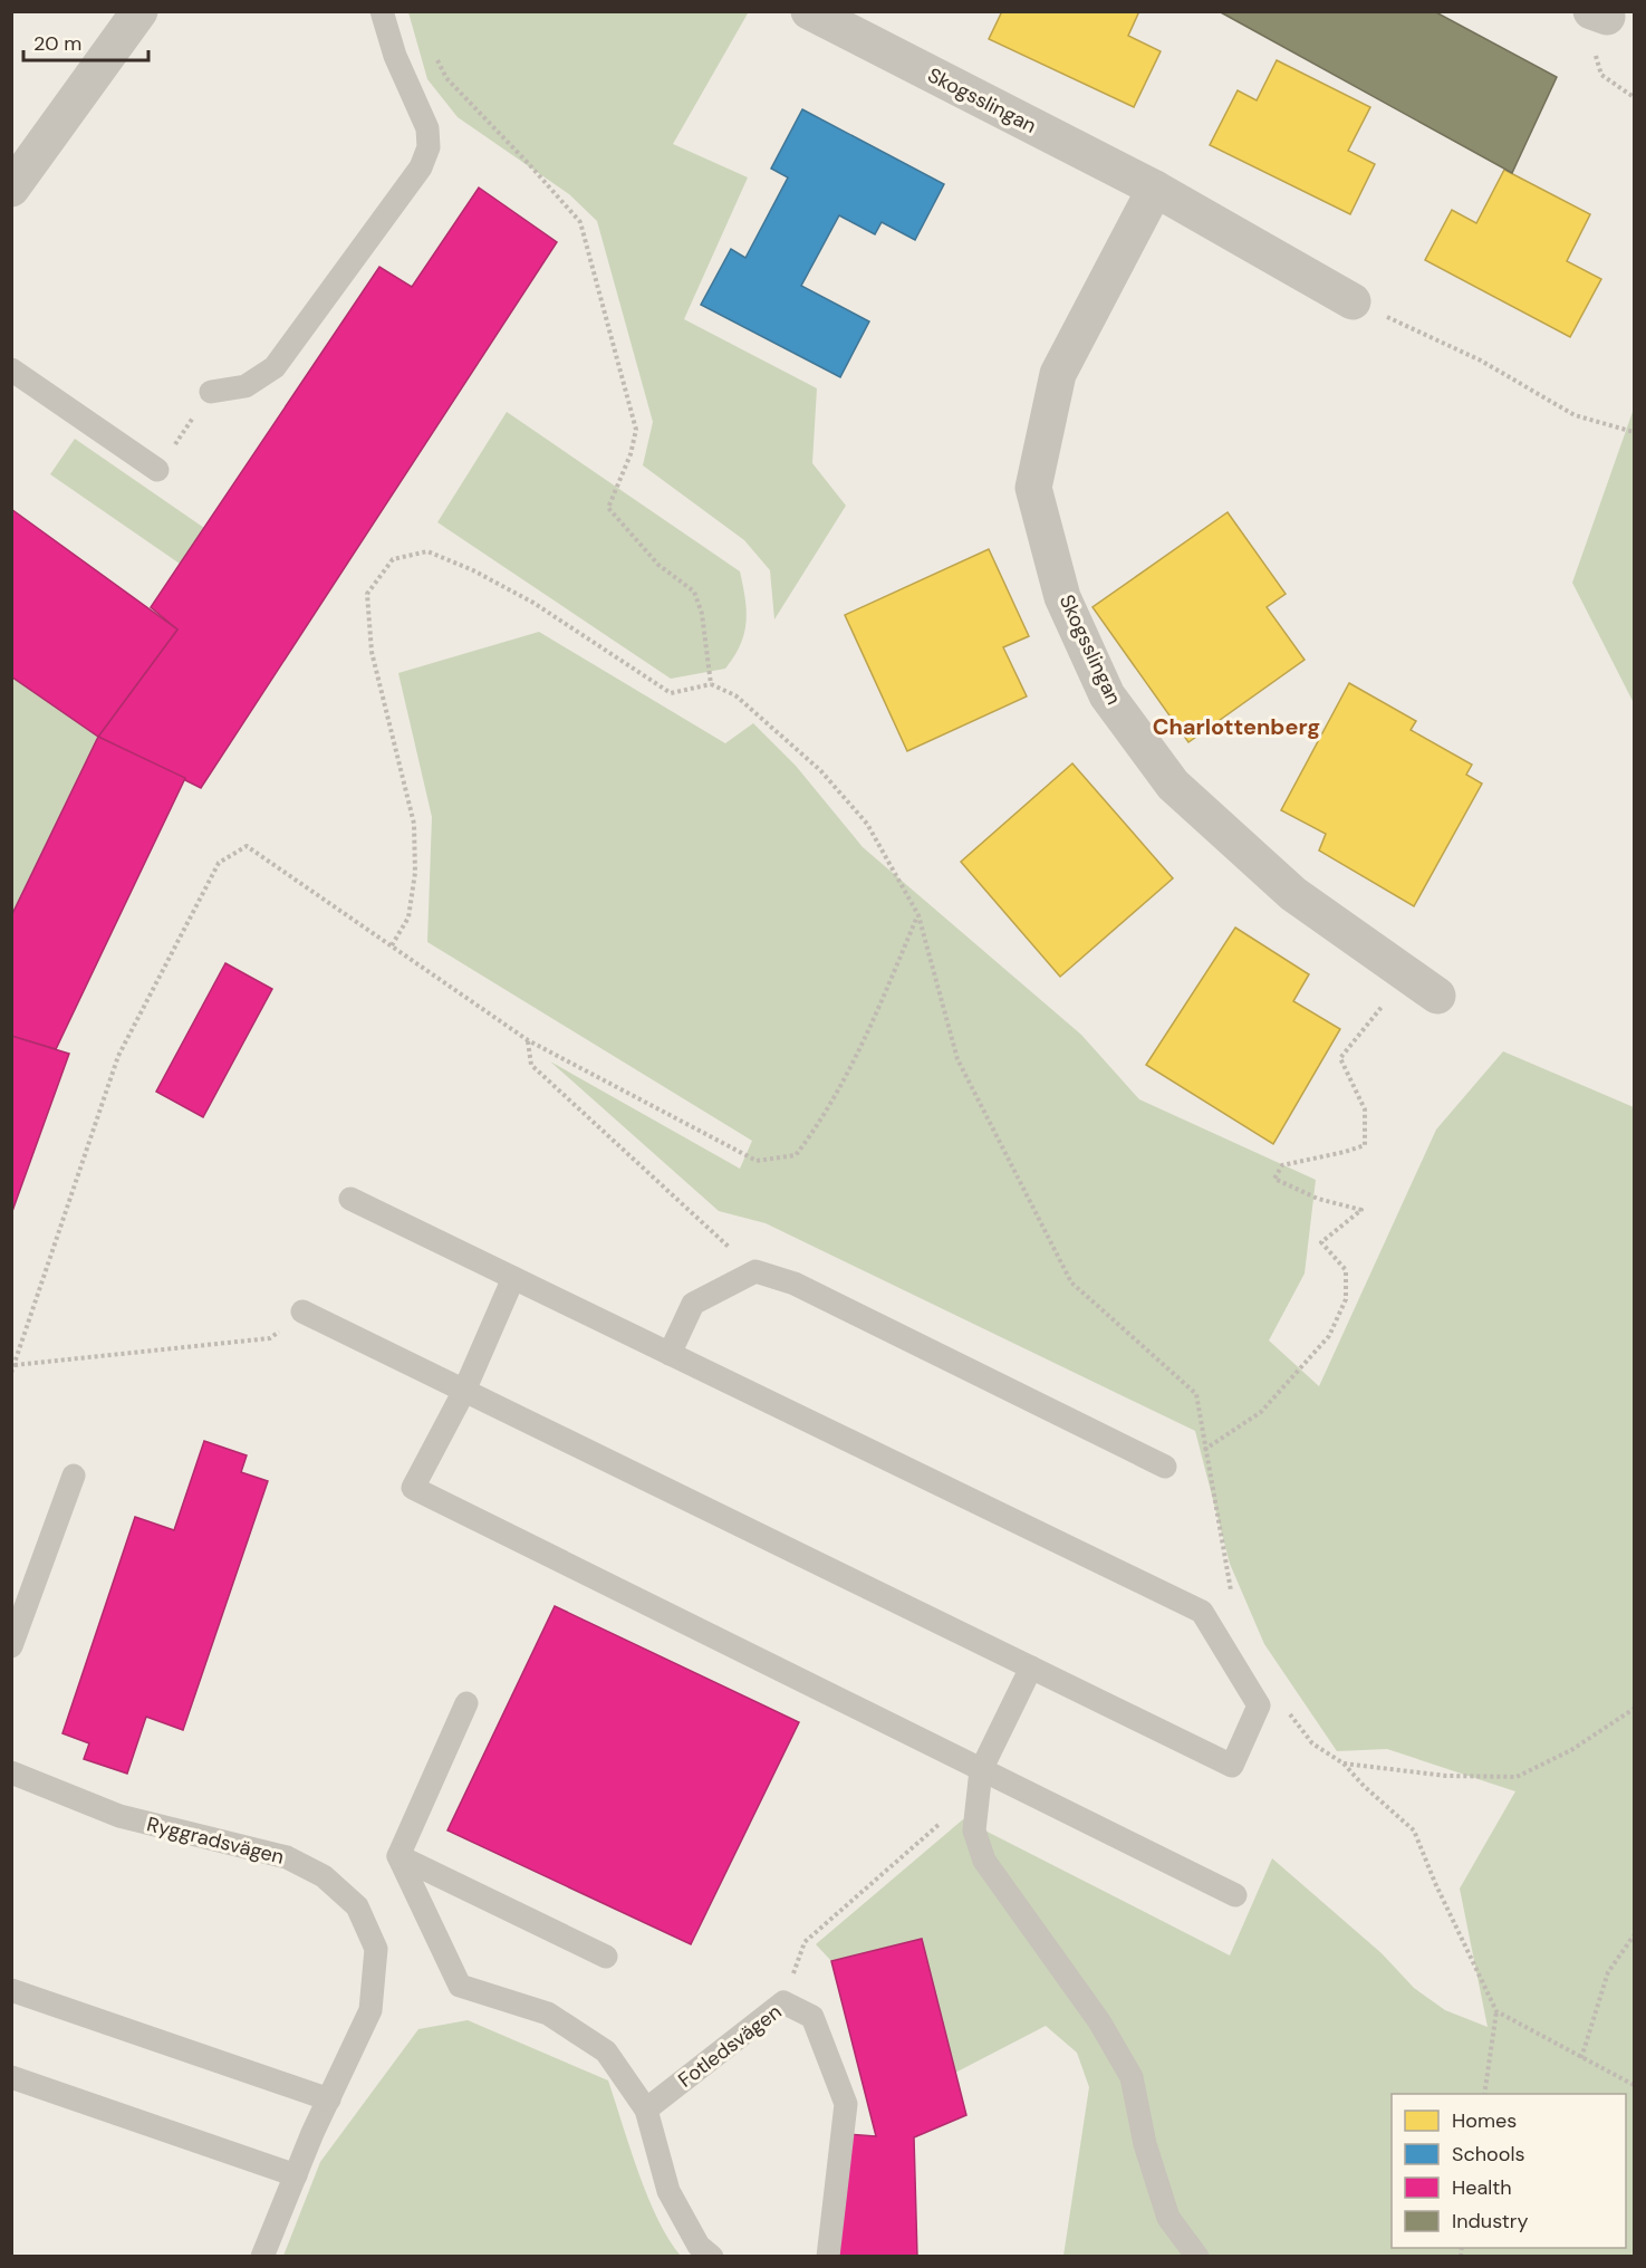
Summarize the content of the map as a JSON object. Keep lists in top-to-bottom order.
{
  "streets": {
    "street": ["Skogsslingan"],
    "lane": ["Ryggradsvägen", "Fotledsvägen"]
  },
  "districts": ["Charlottenberg"],
  "legend": [
    "Homes",
    "Schools",
    "Health",
    "Industry"
  ],
  "scale_bar": "20 m"
}
